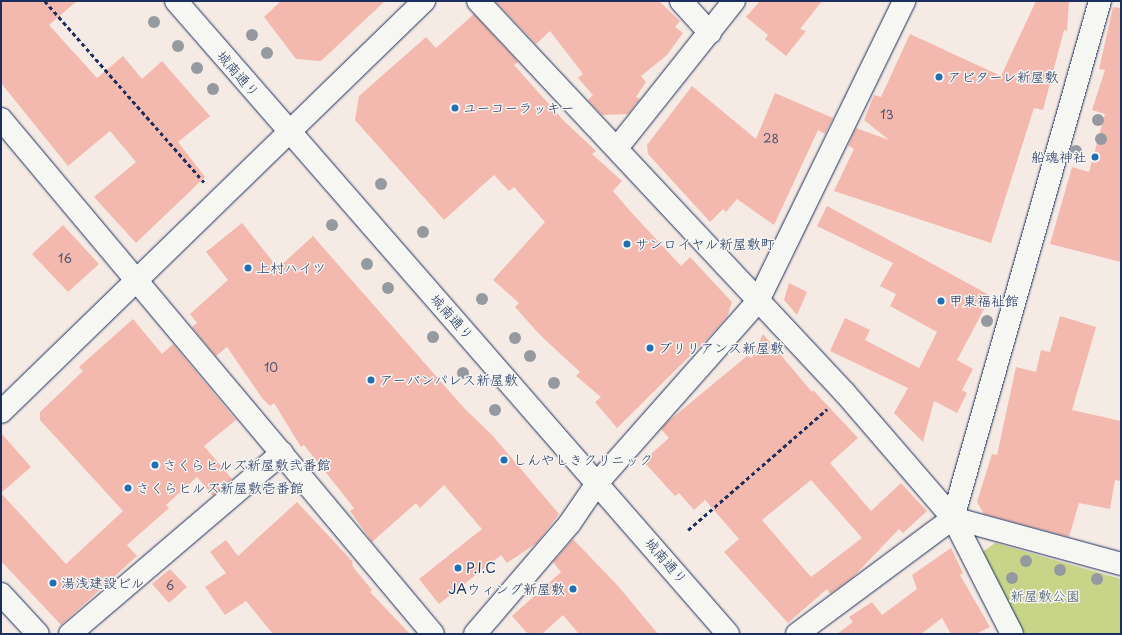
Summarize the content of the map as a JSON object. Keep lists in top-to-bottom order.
{
  "streets": {
    "street": ["城南通り"]
  },
  "parks": ["新屋敷公園"],
  "places": [
    "アビターレ新屋敷",
    "ユーコーラッキー",
    "船魂神社",
    "サンロイヤル新屋敷町",
    "上村ハイツ",
    "甲東福祉館",
    "ブリリアンス新屋敷",
    "アーバンパレス新屋敷",
    "しんやしきクリニック",
    "さくらヒルズ新屋敷弐番館",
    "さくらヒルズ新屋敷壱番館",
    "P.I.C",
    "湯浅建設ビル",
    "JAウィング新屋敷"
  ],
  "house_numbers": [
    "13",
    "28",
    "16",
    "10",
    "6"
  ]
}
